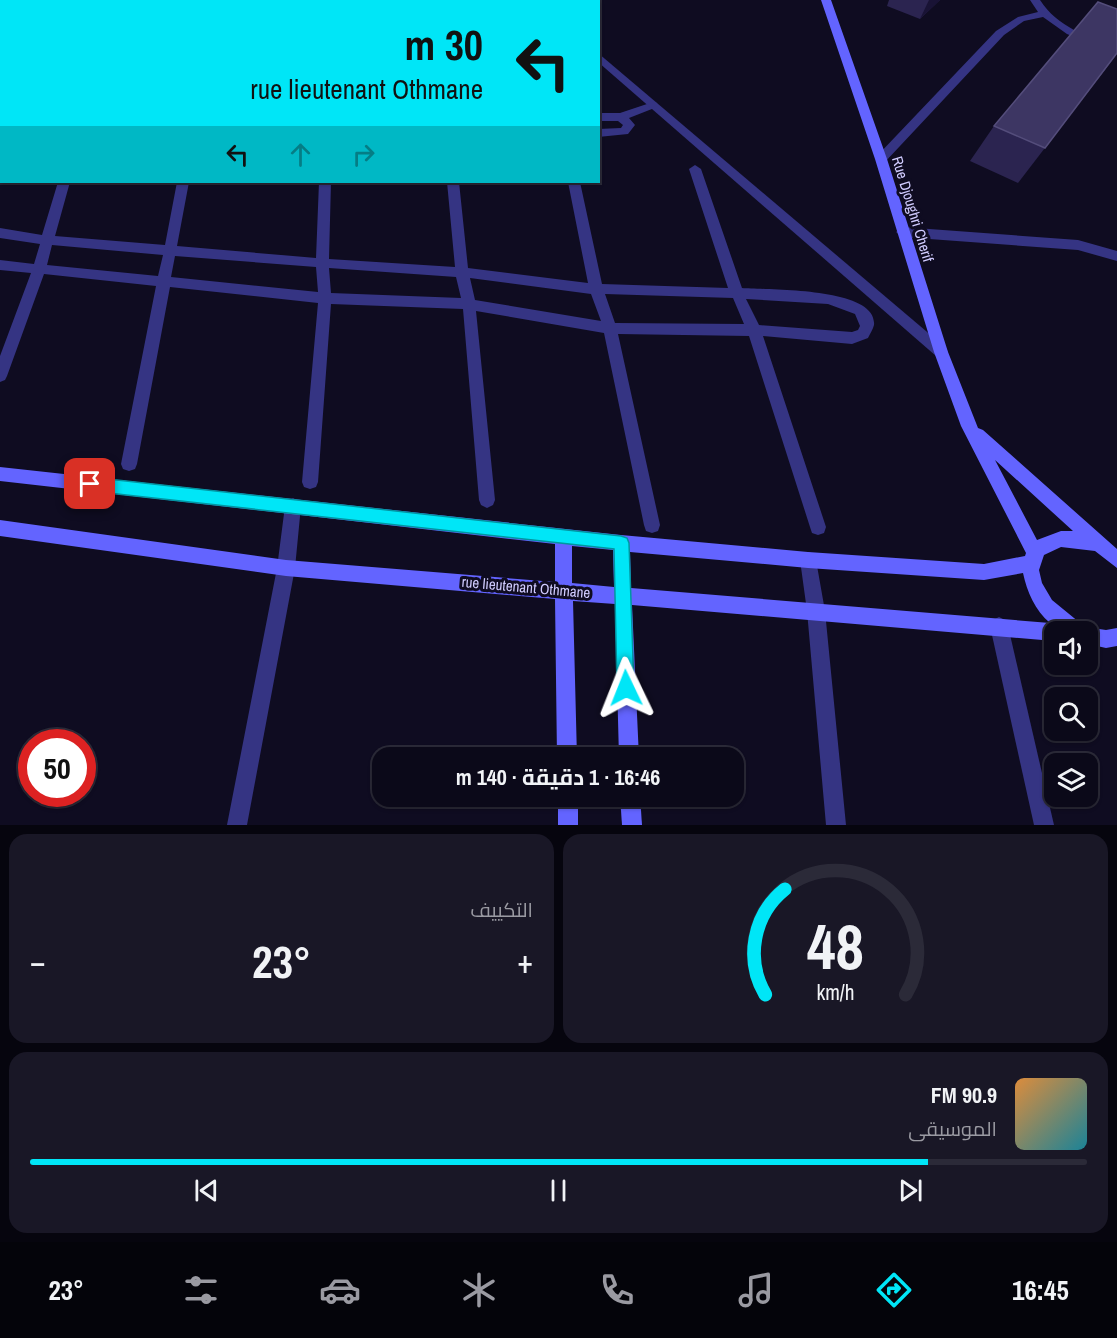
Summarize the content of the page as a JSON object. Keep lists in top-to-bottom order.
{
  "streets": {
    "main road": ["Rue Djoughri Cherif", "rue lieutenant Othmane"]
  },
  "page": {
    "turn": ["30 m", "rue lieutenant Othmane"],
    "limit": "50",
    "trip": "16:46 · 1 دقيقة · 140 m",
    "tile": "التكييف",
    "heat": ["−", "23°", "+"],
    "song": ["90.9 FM", "الموسيقى"],
    "tabs": ["16:45", "23°"],
    "gauge": ["48", "km/h"]
  }
}
